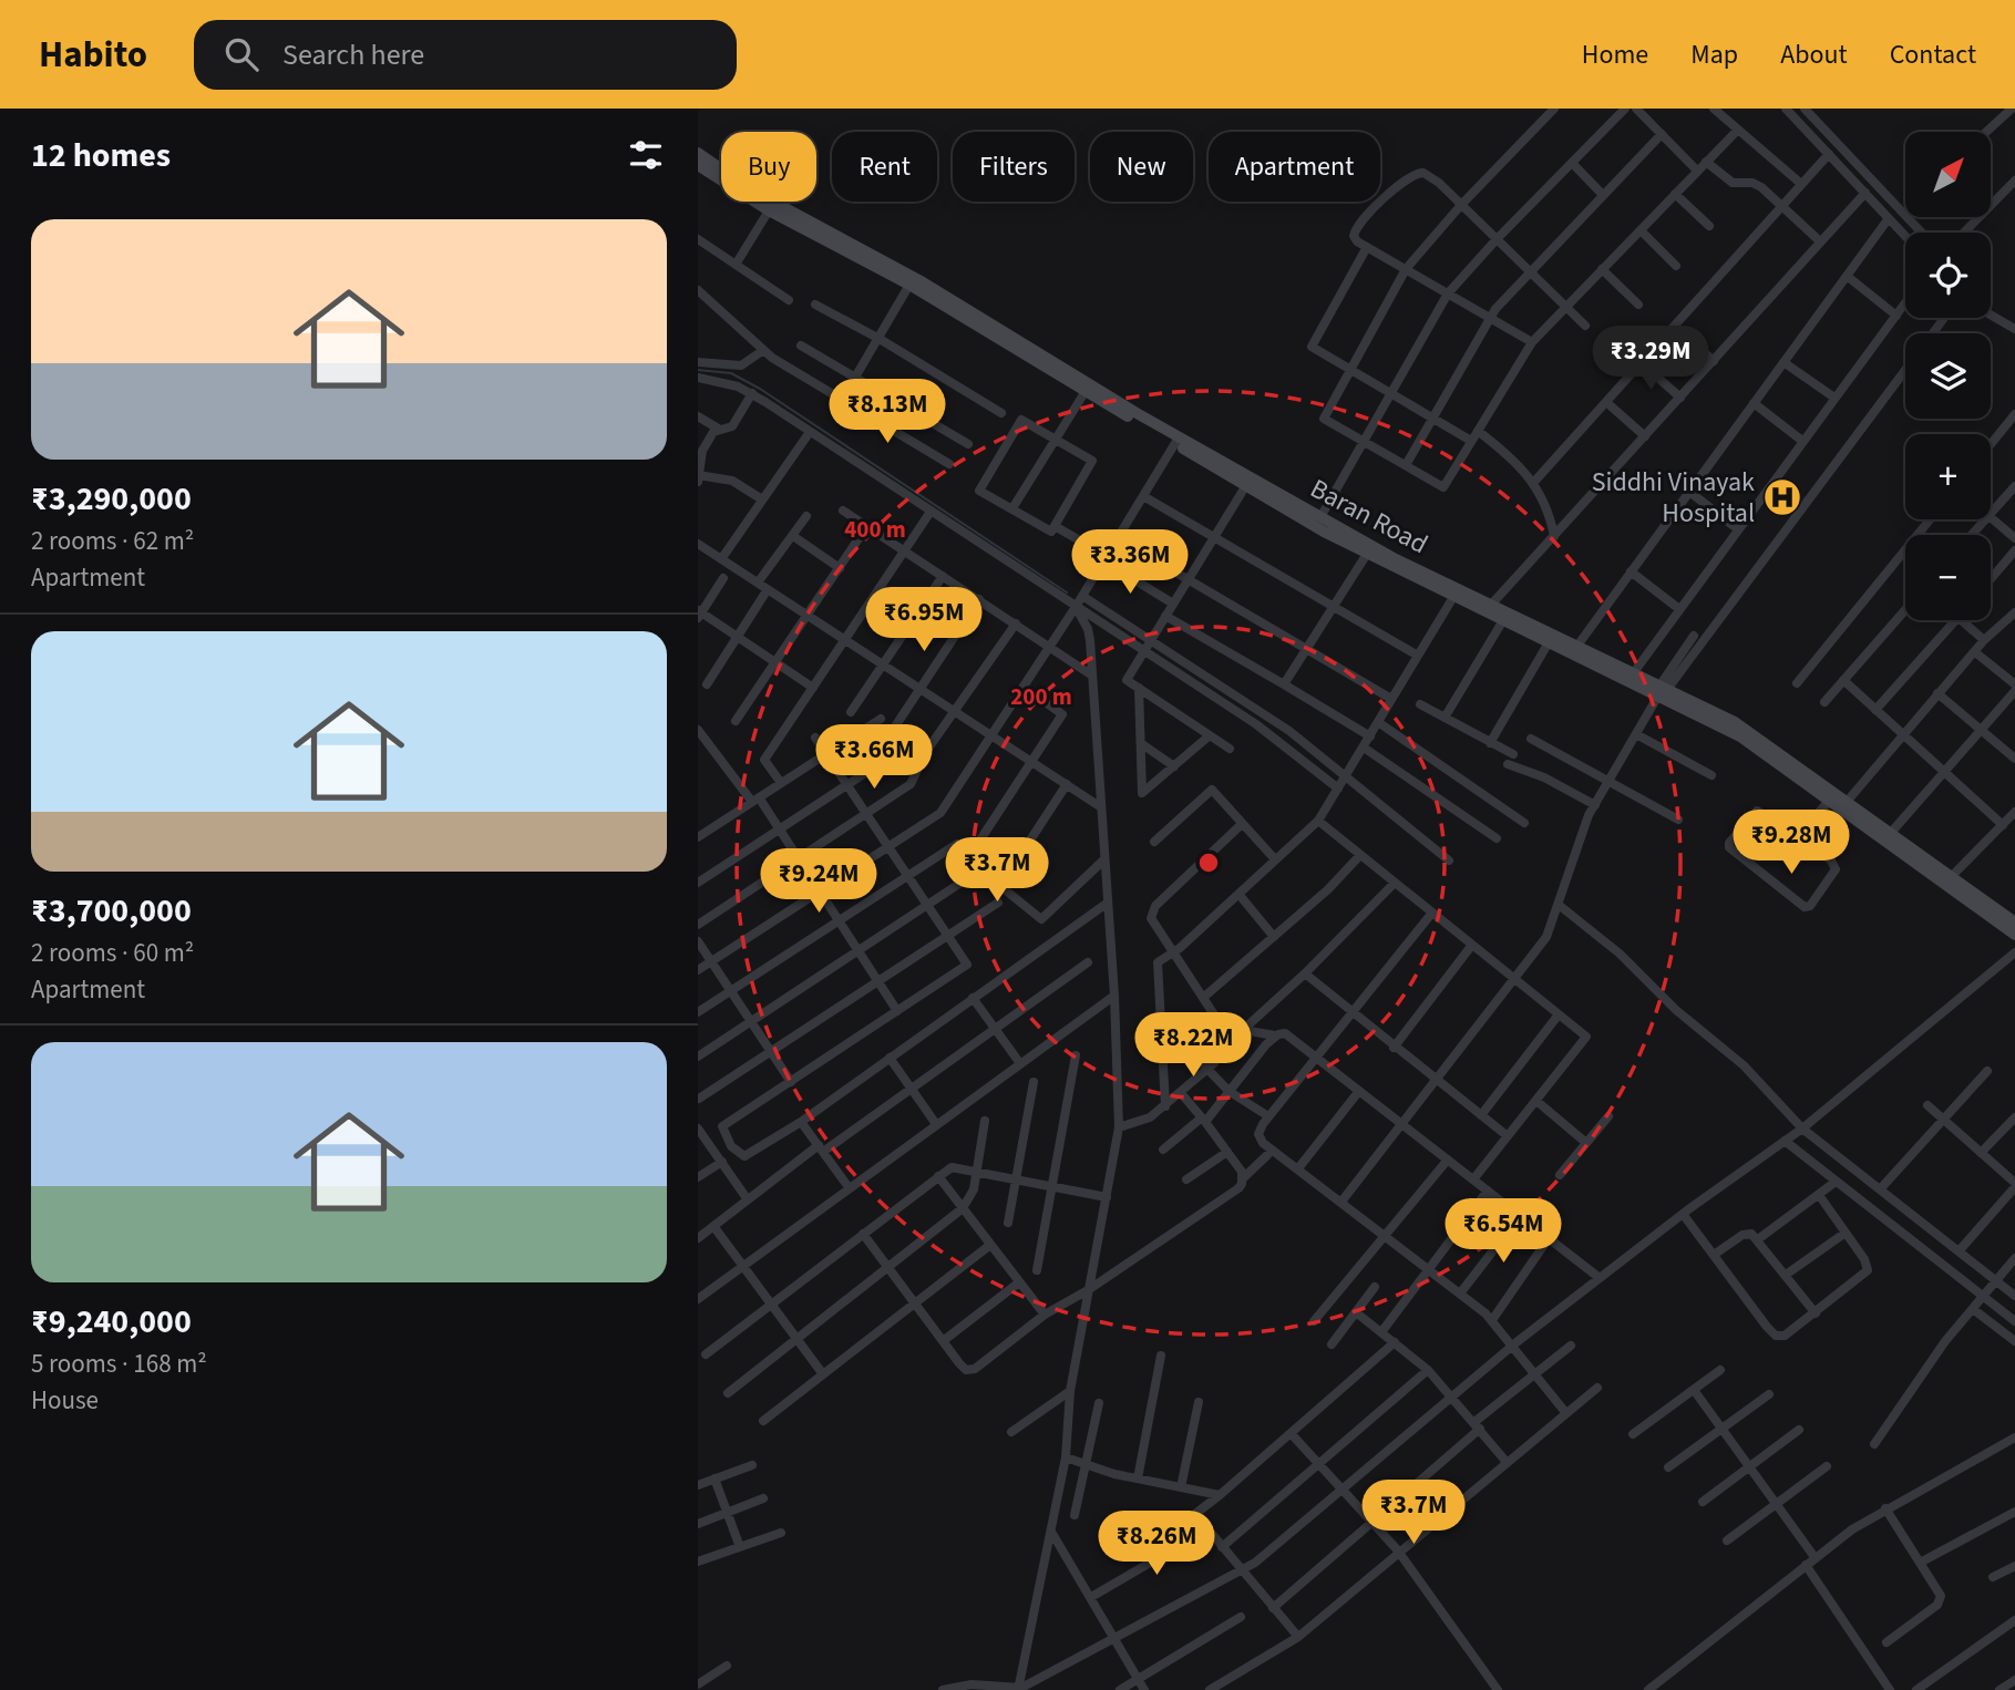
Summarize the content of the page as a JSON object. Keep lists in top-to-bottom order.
{
  "streets": {
    "main road": ["Baran Road"]
  },
  "places": {
    "hospital": ["Siddhi Vinayak Hospital"]
  },
  "north": "top right",
  "page": {
    "header": "Habito",
    "search": "Search here",
    "nav": [
      "Home",
      "Map",
      "About",
      "Contact"
    ],
    "heading": "12 homes",
    "map_buttons": ["+", "−"],
    "chip": [
      "Buy",
      "Rent",
      "Filters",
      "New",
      "Apartment"
    ],
    "list": [
      {
        "name": "₹3,290,000",
        "note": "2 rooms · 62 m² · Apartment"
      },
      {
        "name": "₹3,700,000",
        "note": "2 rooms · 60 m² · Apartment"
      },
      {
        "name": "₹9,240,000",
        "note": "5 rooms · 168 m² · House"
      }
    ],
    "price": [
      "₹3.29M",
      "₹8.13M",
      "₹3.36M",
      "₹6.95M",
      "₹3.66M",
      "₹9.28M",
      "₹3.7M",
      "₹9.24M",
      "₹8.22M",
      "₹6.54M",
      "₹3.7M",
      "₹8.26M"
    ]
  },
  "rings": ["400 m", "200 m"]
}
